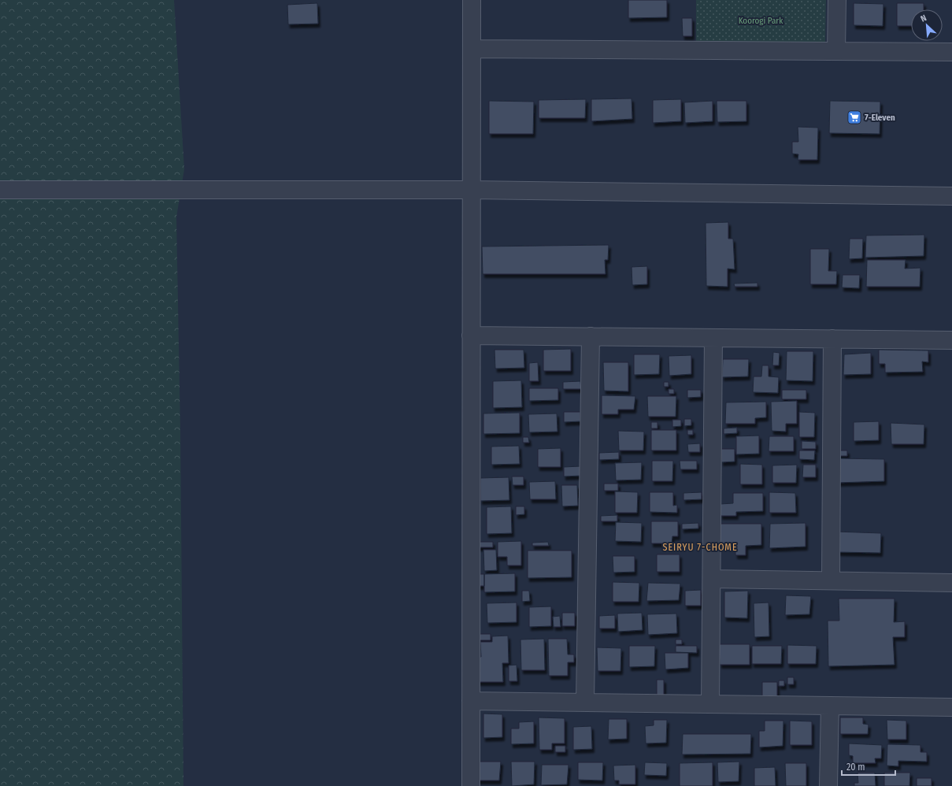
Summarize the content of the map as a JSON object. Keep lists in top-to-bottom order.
{
  "districts": ["SEIRYU 7-CHOME"],
  "parks": ["Koorogi Park"],
  "places": {
    "supermarket": ["7-Eleven"]
  },
  "scale_bar": "20 m",
  "north": "top left"
}
